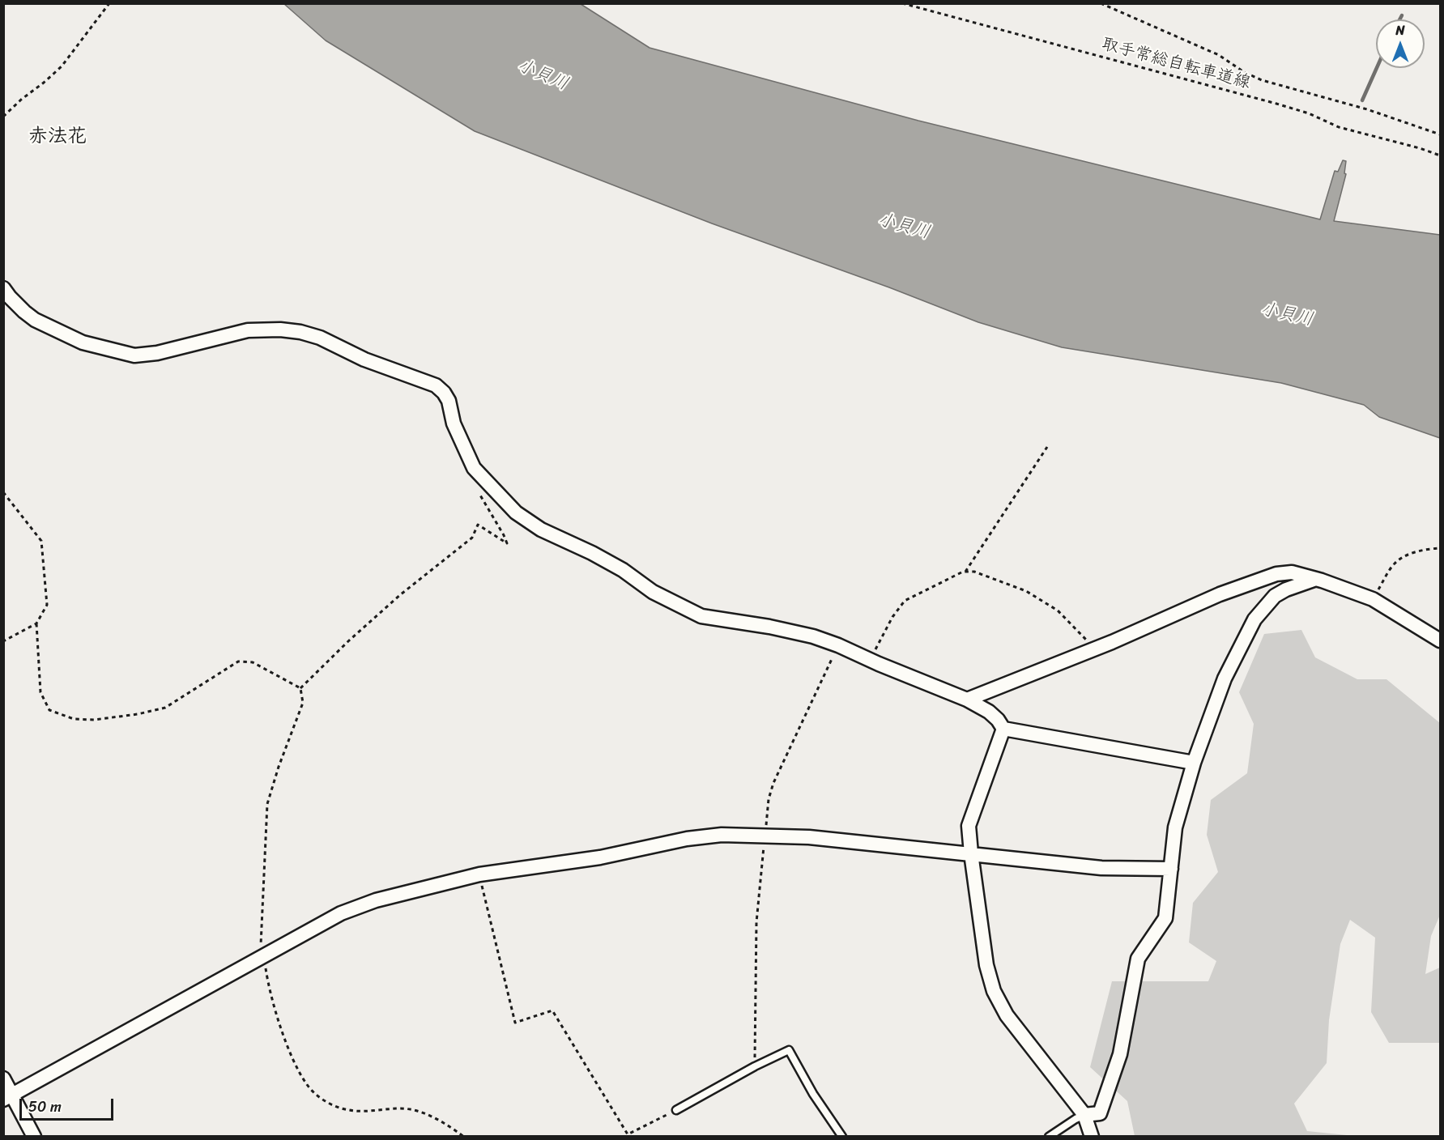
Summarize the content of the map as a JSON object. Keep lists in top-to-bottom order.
{
  "streets": {
    "path": ["取手常総自転車道線"]
  },
  "districts": ["赤法花"],
  "water": ["小貝川"],
  "scale_bar": "50 m",
  "north": "top"
}
